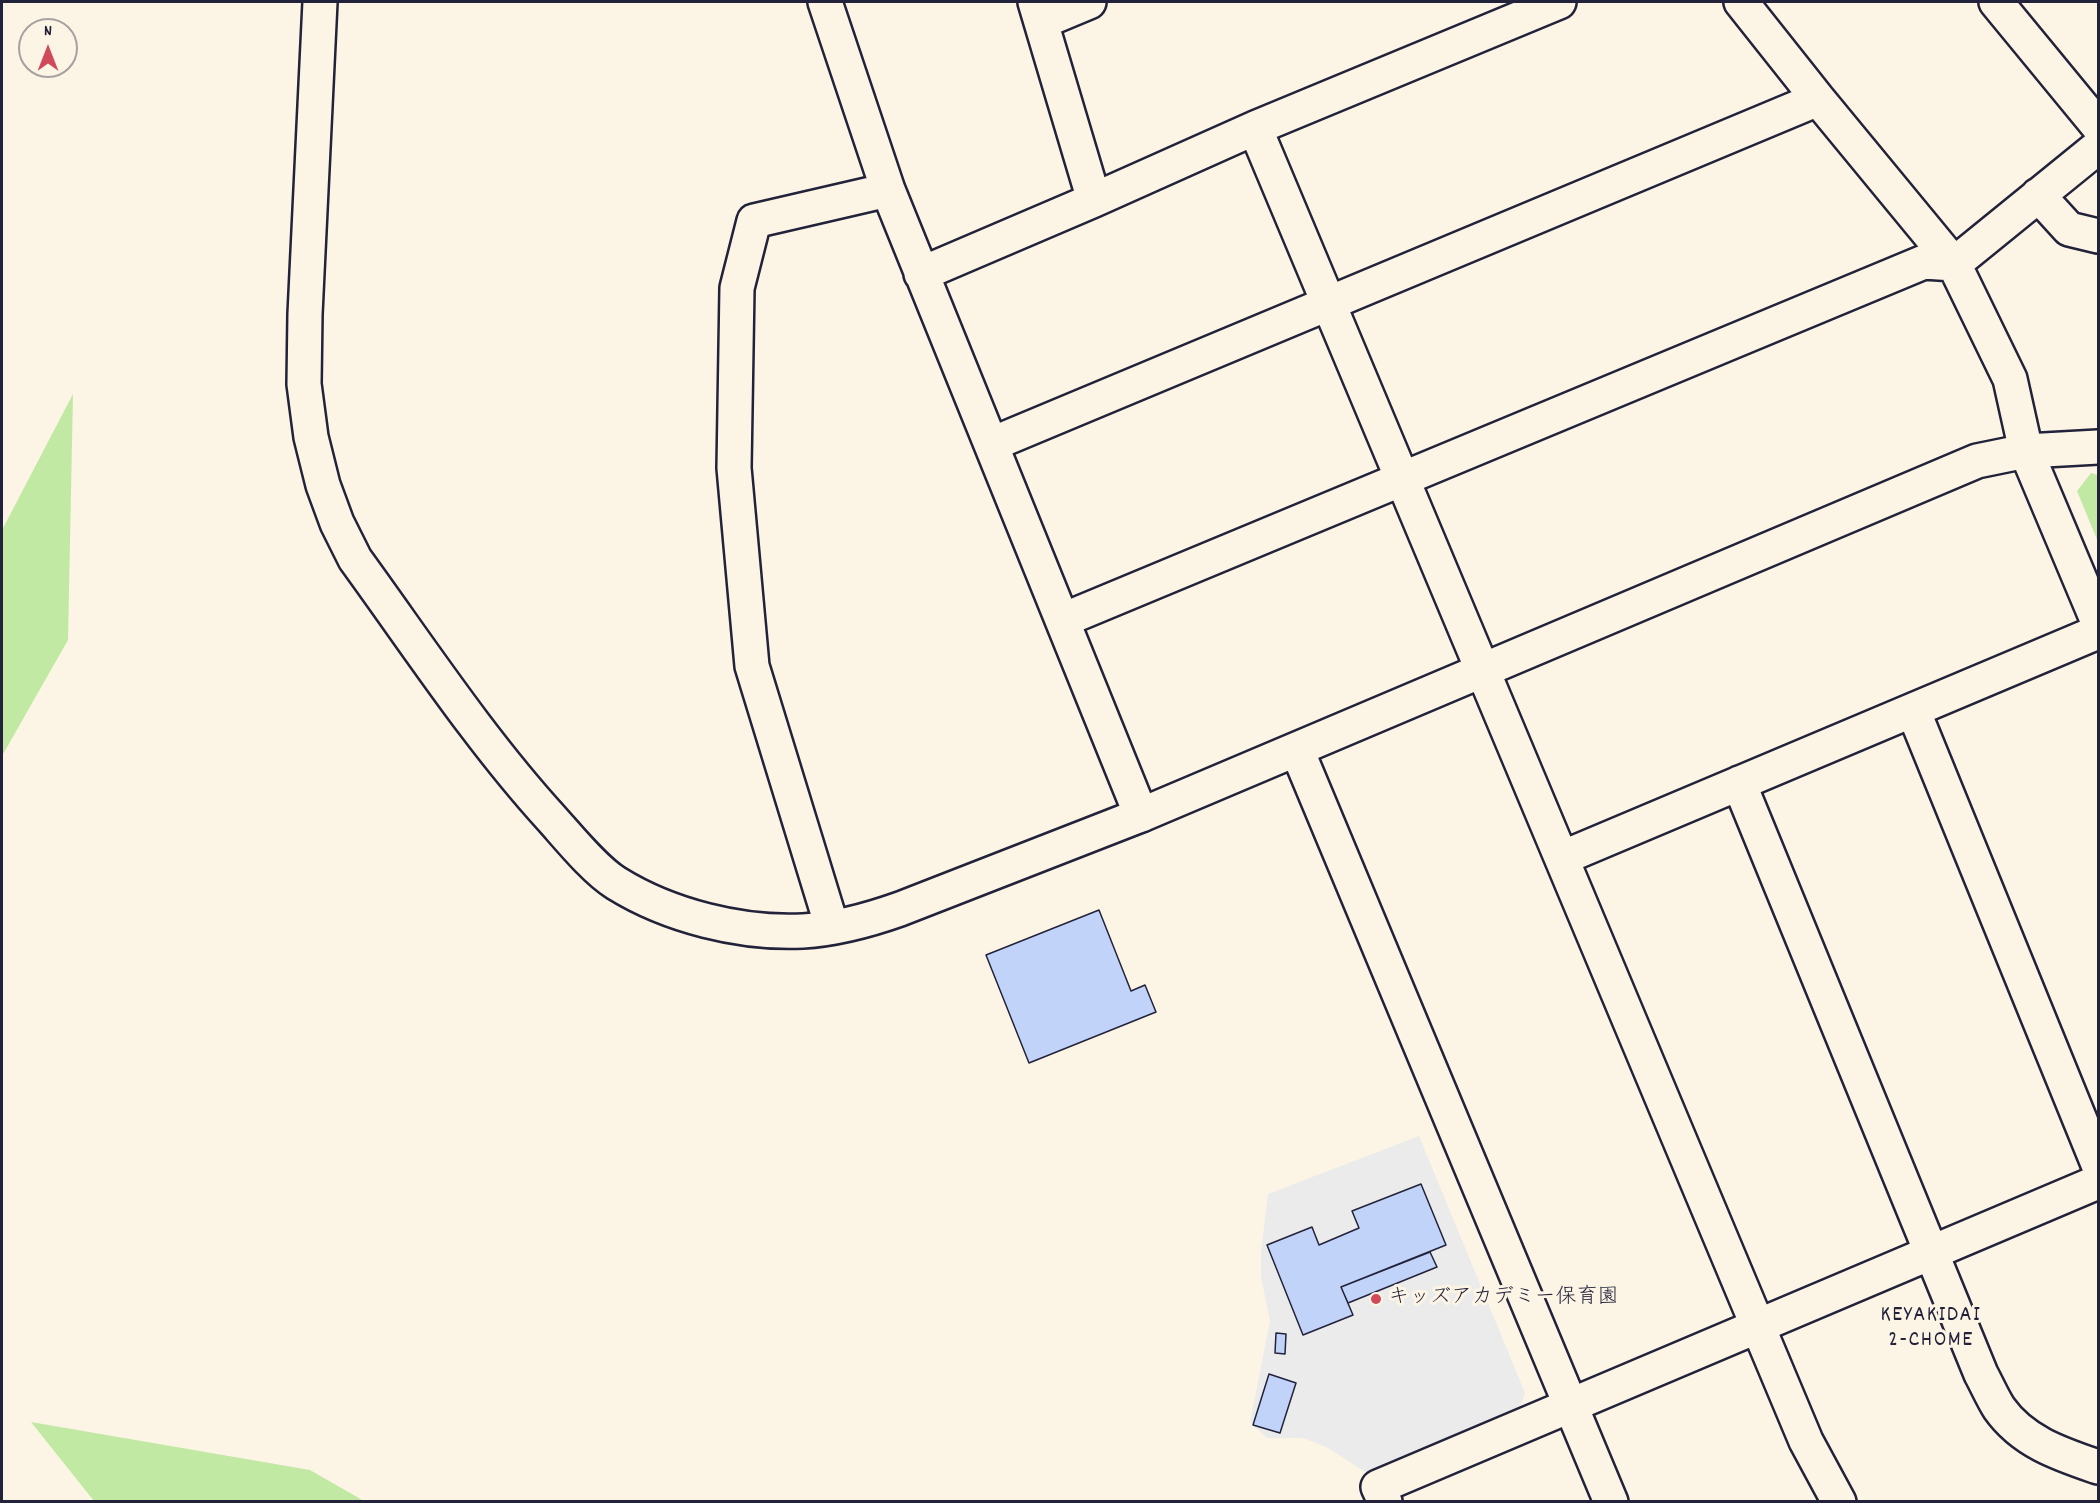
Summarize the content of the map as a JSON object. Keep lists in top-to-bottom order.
{
  "districts": ["KEYAKIDAI 2-CHOME"],
  "places": ["キッズアカデミー保育園"],
  "north": "top"
}
